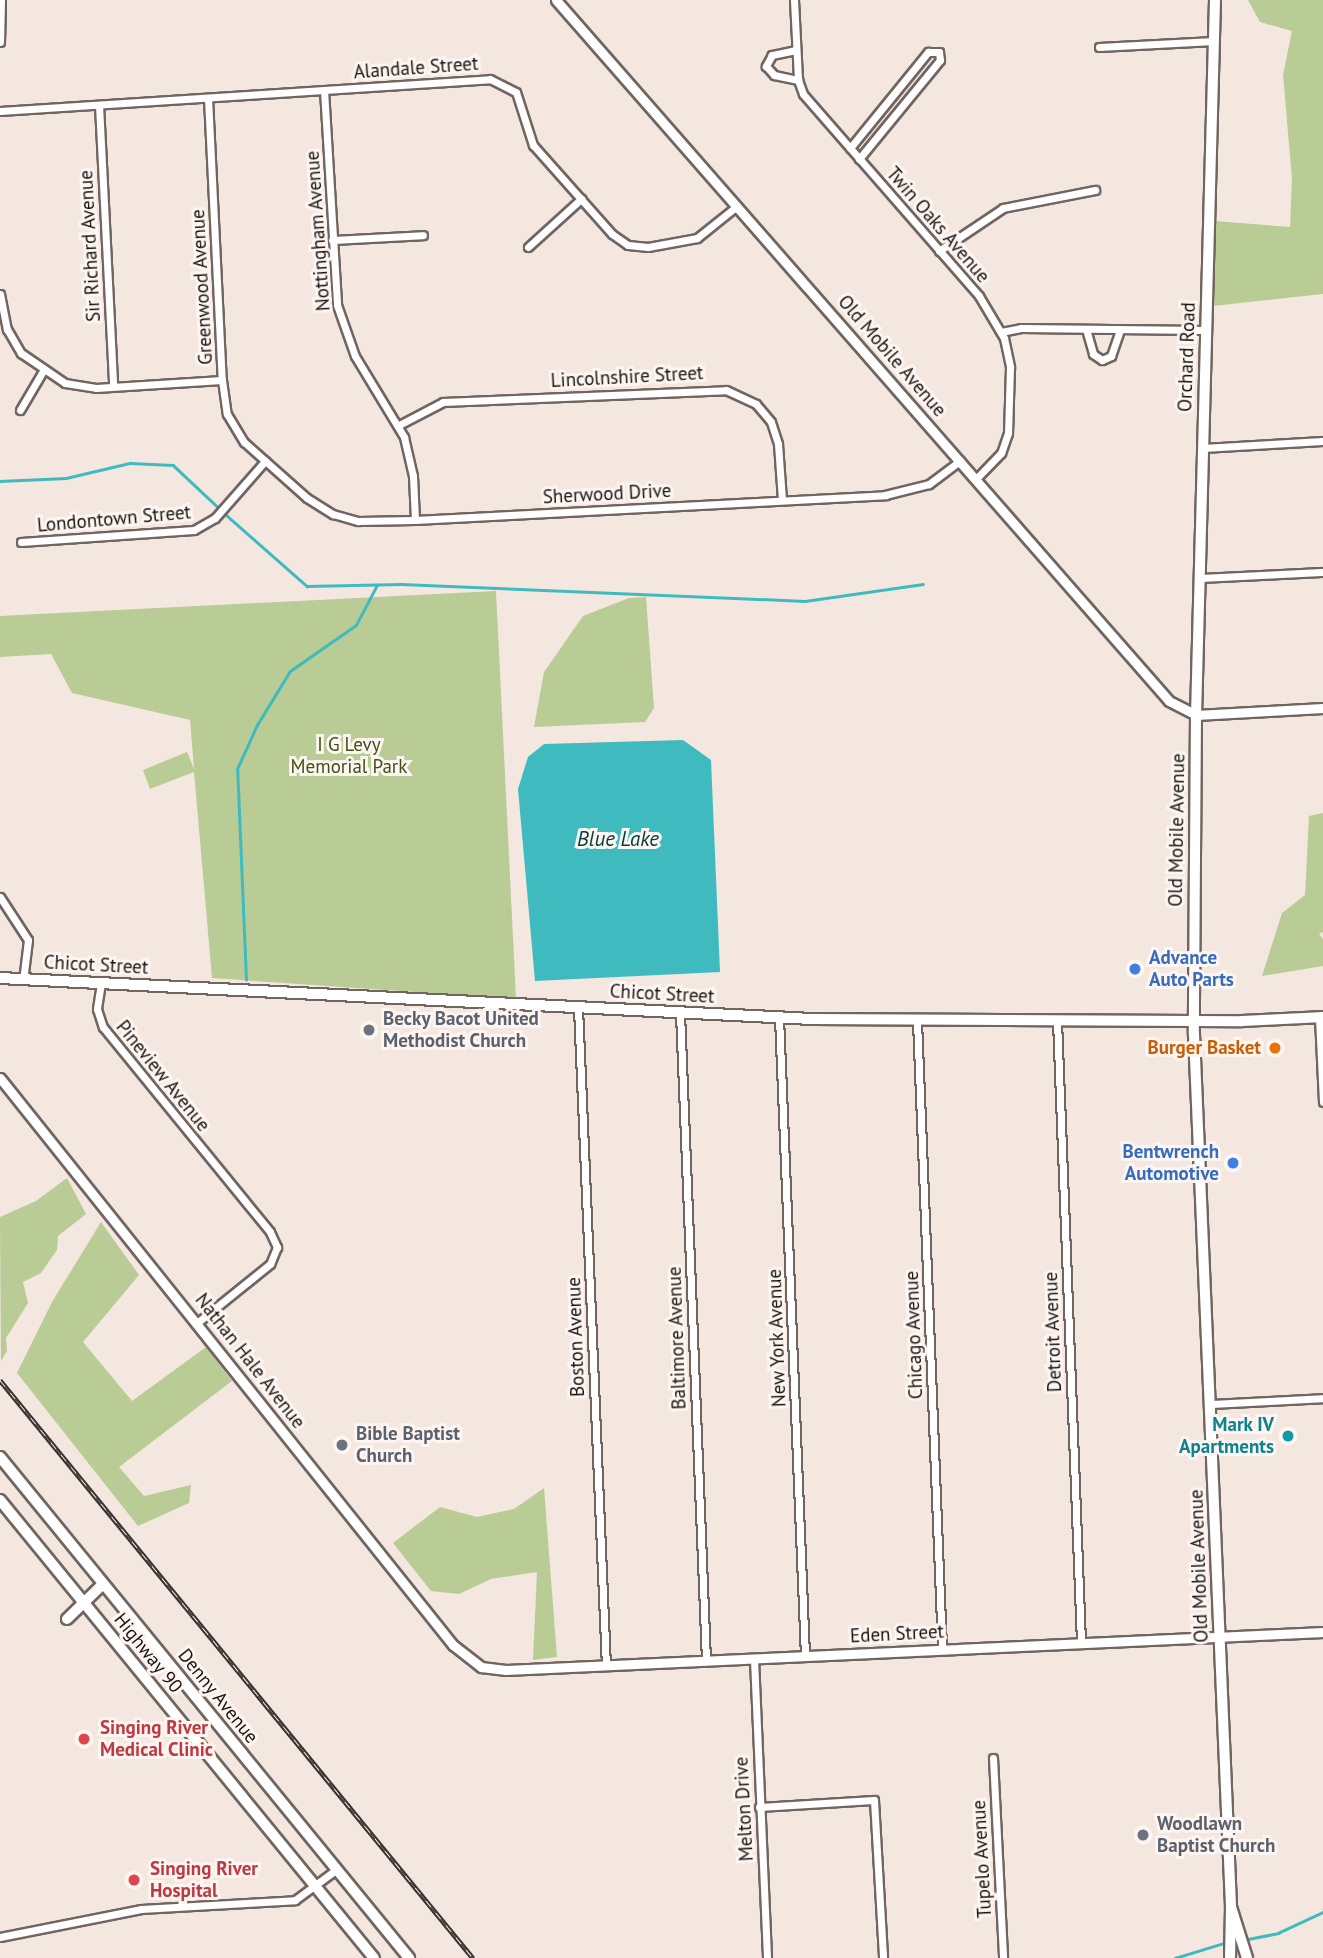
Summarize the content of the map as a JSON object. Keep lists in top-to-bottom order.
{
  "streets": {
    "main road": [
      "Old Mobile Avenue",
      "Orchard Road",
      "Chicot Street",
      "Highway 90",
      "Denny Avenue"
    ],
    "street": [
      "Alandale Street",
      "Twin Oaks Avenue",
      "Nottingham Avenue",
      "Sir Richard Avenue",
      "Greenwood Avenue",
      "Lincolnshire Street",
      "Sherwood Drive",
      "Londontown Street",
      "Pineview Avenue",
      "Detroit Avenue",
      "Chicago Avenue",
      "Boston Avenue",
      "Baltimore Avenue",
      "New York Avenue",
      "Nathan Hale Avenue",
      "Eden Street",
      "Melton Drive",
      "Tupelo Avenue"
    ]
  },
  "crossings": [
    ["Alandale Street", "Nottingham Avenue"],
    ["Alandale Street", "Sir Richard Avenue"],
    ["Alandale Street", "Greenwood Avenue"],
    ["Alandale Street", "Old Mobile Avenue"],
    ["Twin Oaks Avenue", "Old Mobile Avenue"],
    ["Nottingham Avenue", "Lincolnshire Street"],
    ["Nottingham Avenue", "Sherwood Drive"],
    ["Greenwood Avenue", "Sherwood Drive"],
    ["Greenwood Avenue", "Londontown Street"],
    ["Old Mobile Avenue", "Orchard Road"],
    ["Old Mobile Avenue", "Sherwood Drive"],
    ["Old Mobile Avenue", "Chicot Street"],
    ["Old Mobile Avenue", "Eden Street"],
    ["Lincolnshire Street", "Sherwood Drive"],
    ["Sherwood Drive", "Londontown Street"],
    ["Chicot Street", "Pineview Avenue"],
    ["Chicot Street", "Detroit Avenue"],
    ["Chicot Street", "Chicago Avenue"],
    ["Chicot Street", "Boston Avenue"],
    ["Chicot Street", "Baltimore Avenue"],
    ["Chicot Street", "New York Avenue"],
    ["Pineview Avenue", "Nathan Hale Avenue"],
    ["Detroit Avenue", "Eden Street"],
    ["Chicago Avenue", "Eden Street"],
    ["Boston Avenue", "Eden Street"],
    ["Baltimore Avenue", "Eden Street"],
    ["New York Avenue", "Eden Street"],
    ["Nathan Hale Avenue", "Eden Street"],
    ["Eden Street", "Melton Drive"]
  ],
  "water": ["Blue Lake"],
  "parks": ["I G Levy Memorial Park"],
  "places": [
    "Advance Auto Parts",
    "Becky Bacot United Methodist Church",
    "Burger Basket",
    "Bentwrench Automotive",
    "Mark IV Apartments",
    "Bible Baptist Church",
    "Singing River Medical Clinic",
    "Woodlawn Baptist Church",
    "Singing River Hospital"
  ]
}
